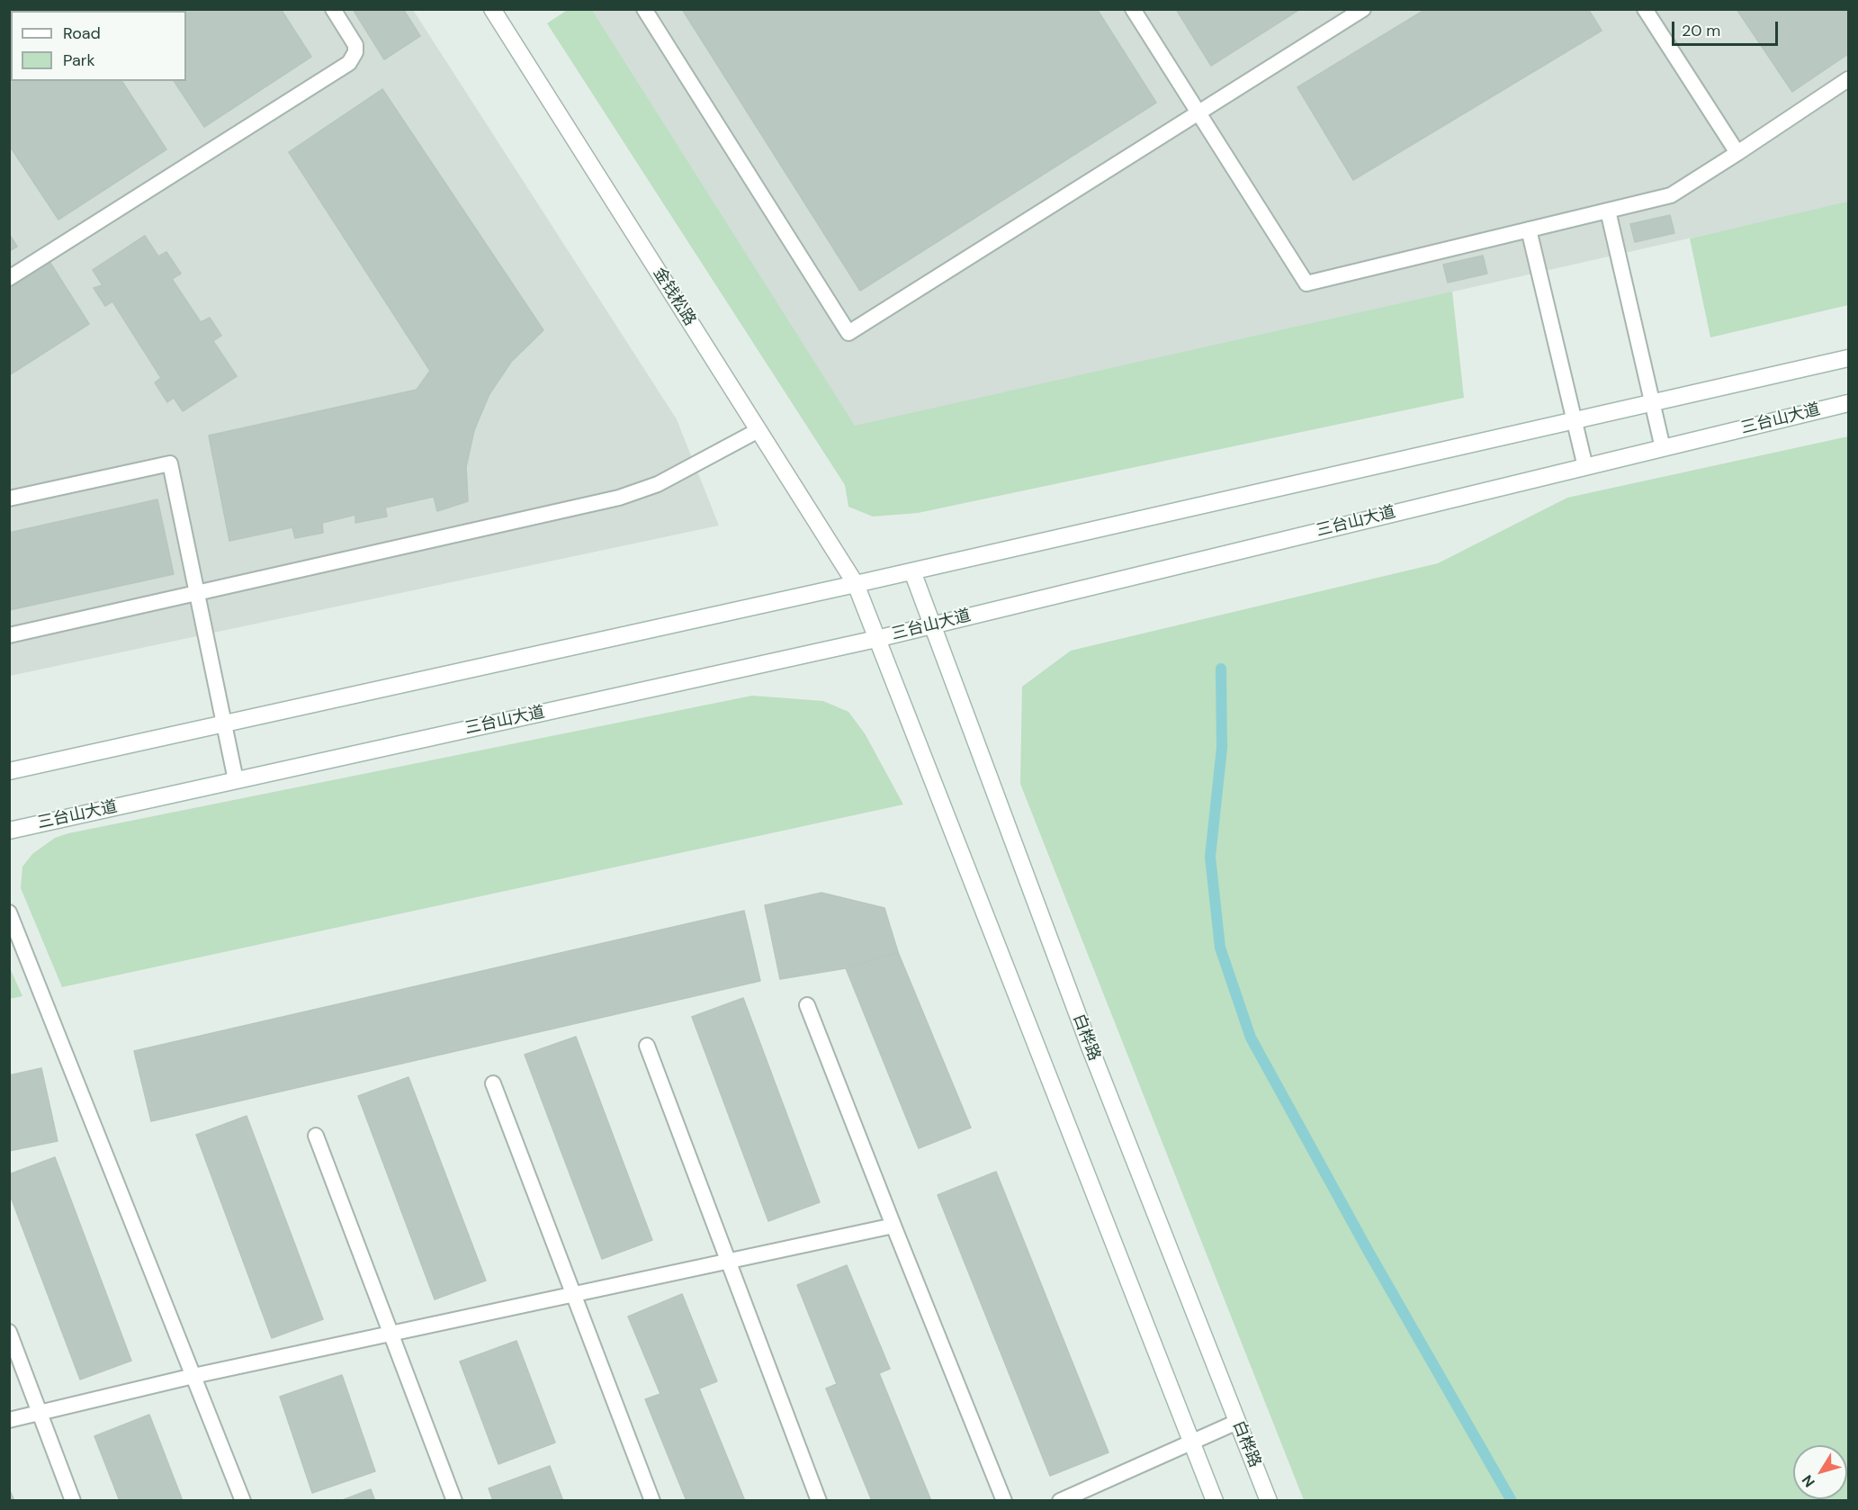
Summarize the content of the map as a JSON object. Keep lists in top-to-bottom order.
{
  "streets": {
    "main road": ["金钱松路", "三台山大道", "白桦路"]
  },
  "crossings": [
    ["三台山大道", "白桦路"]
  ],
  "legend": ["Road", "Park"],
  "scale_bar": "20 m",
  "north": "bottom left"
}
